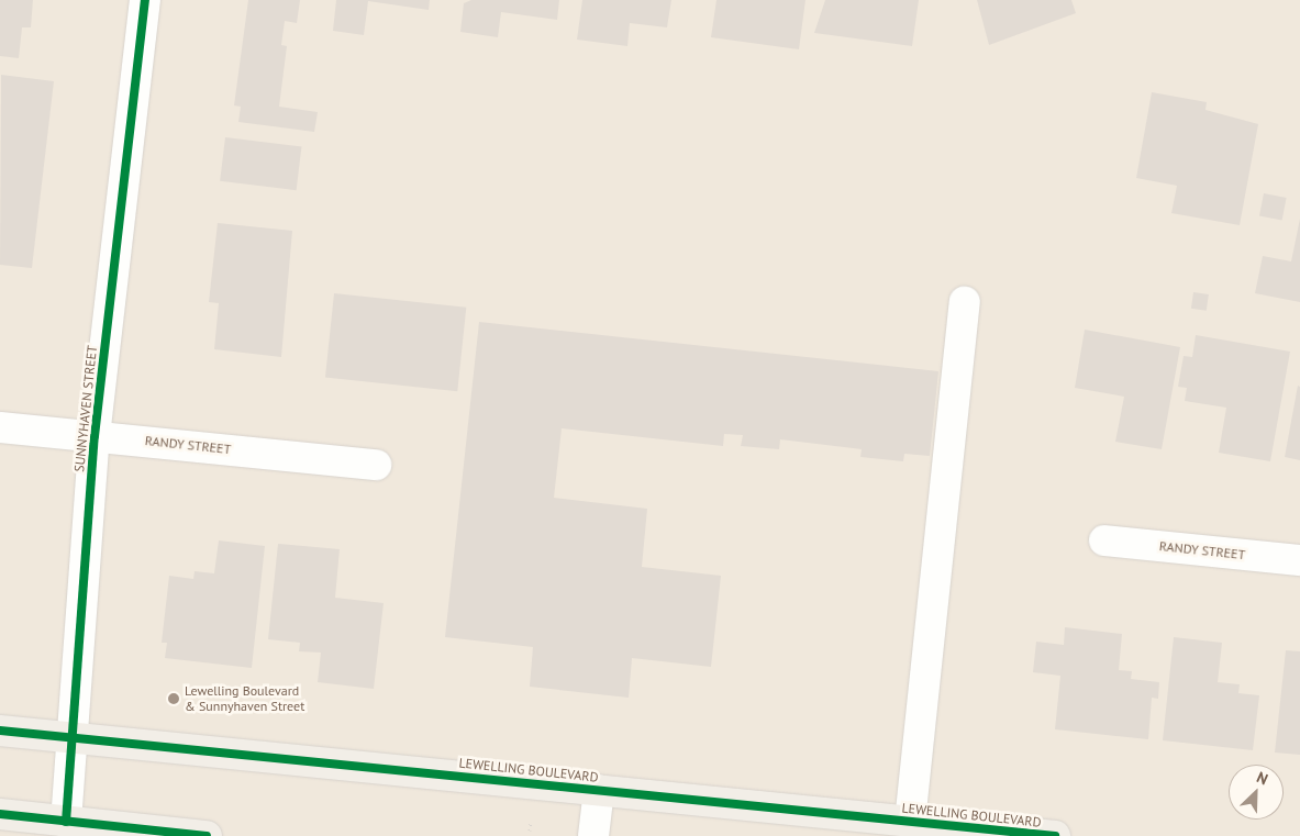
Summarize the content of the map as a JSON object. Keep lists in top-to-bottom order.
{
  "streets": {
    "main road": ["LEWELLING BOULEVARD"],
    "street": ["SUNNYHAVEN STREET", "RANDY STREET"]
  },
  "crossings": [
    ["SUNNYHAVEN STREET", "RANDY STREET"],
    ["SUNNYHAVEN STREET", "LEWELLING BOULEVARD"]
  ],
  "places": ["Lewelling Boulevard & Sunnyhaven Street"],
  "north": "top right"
}
